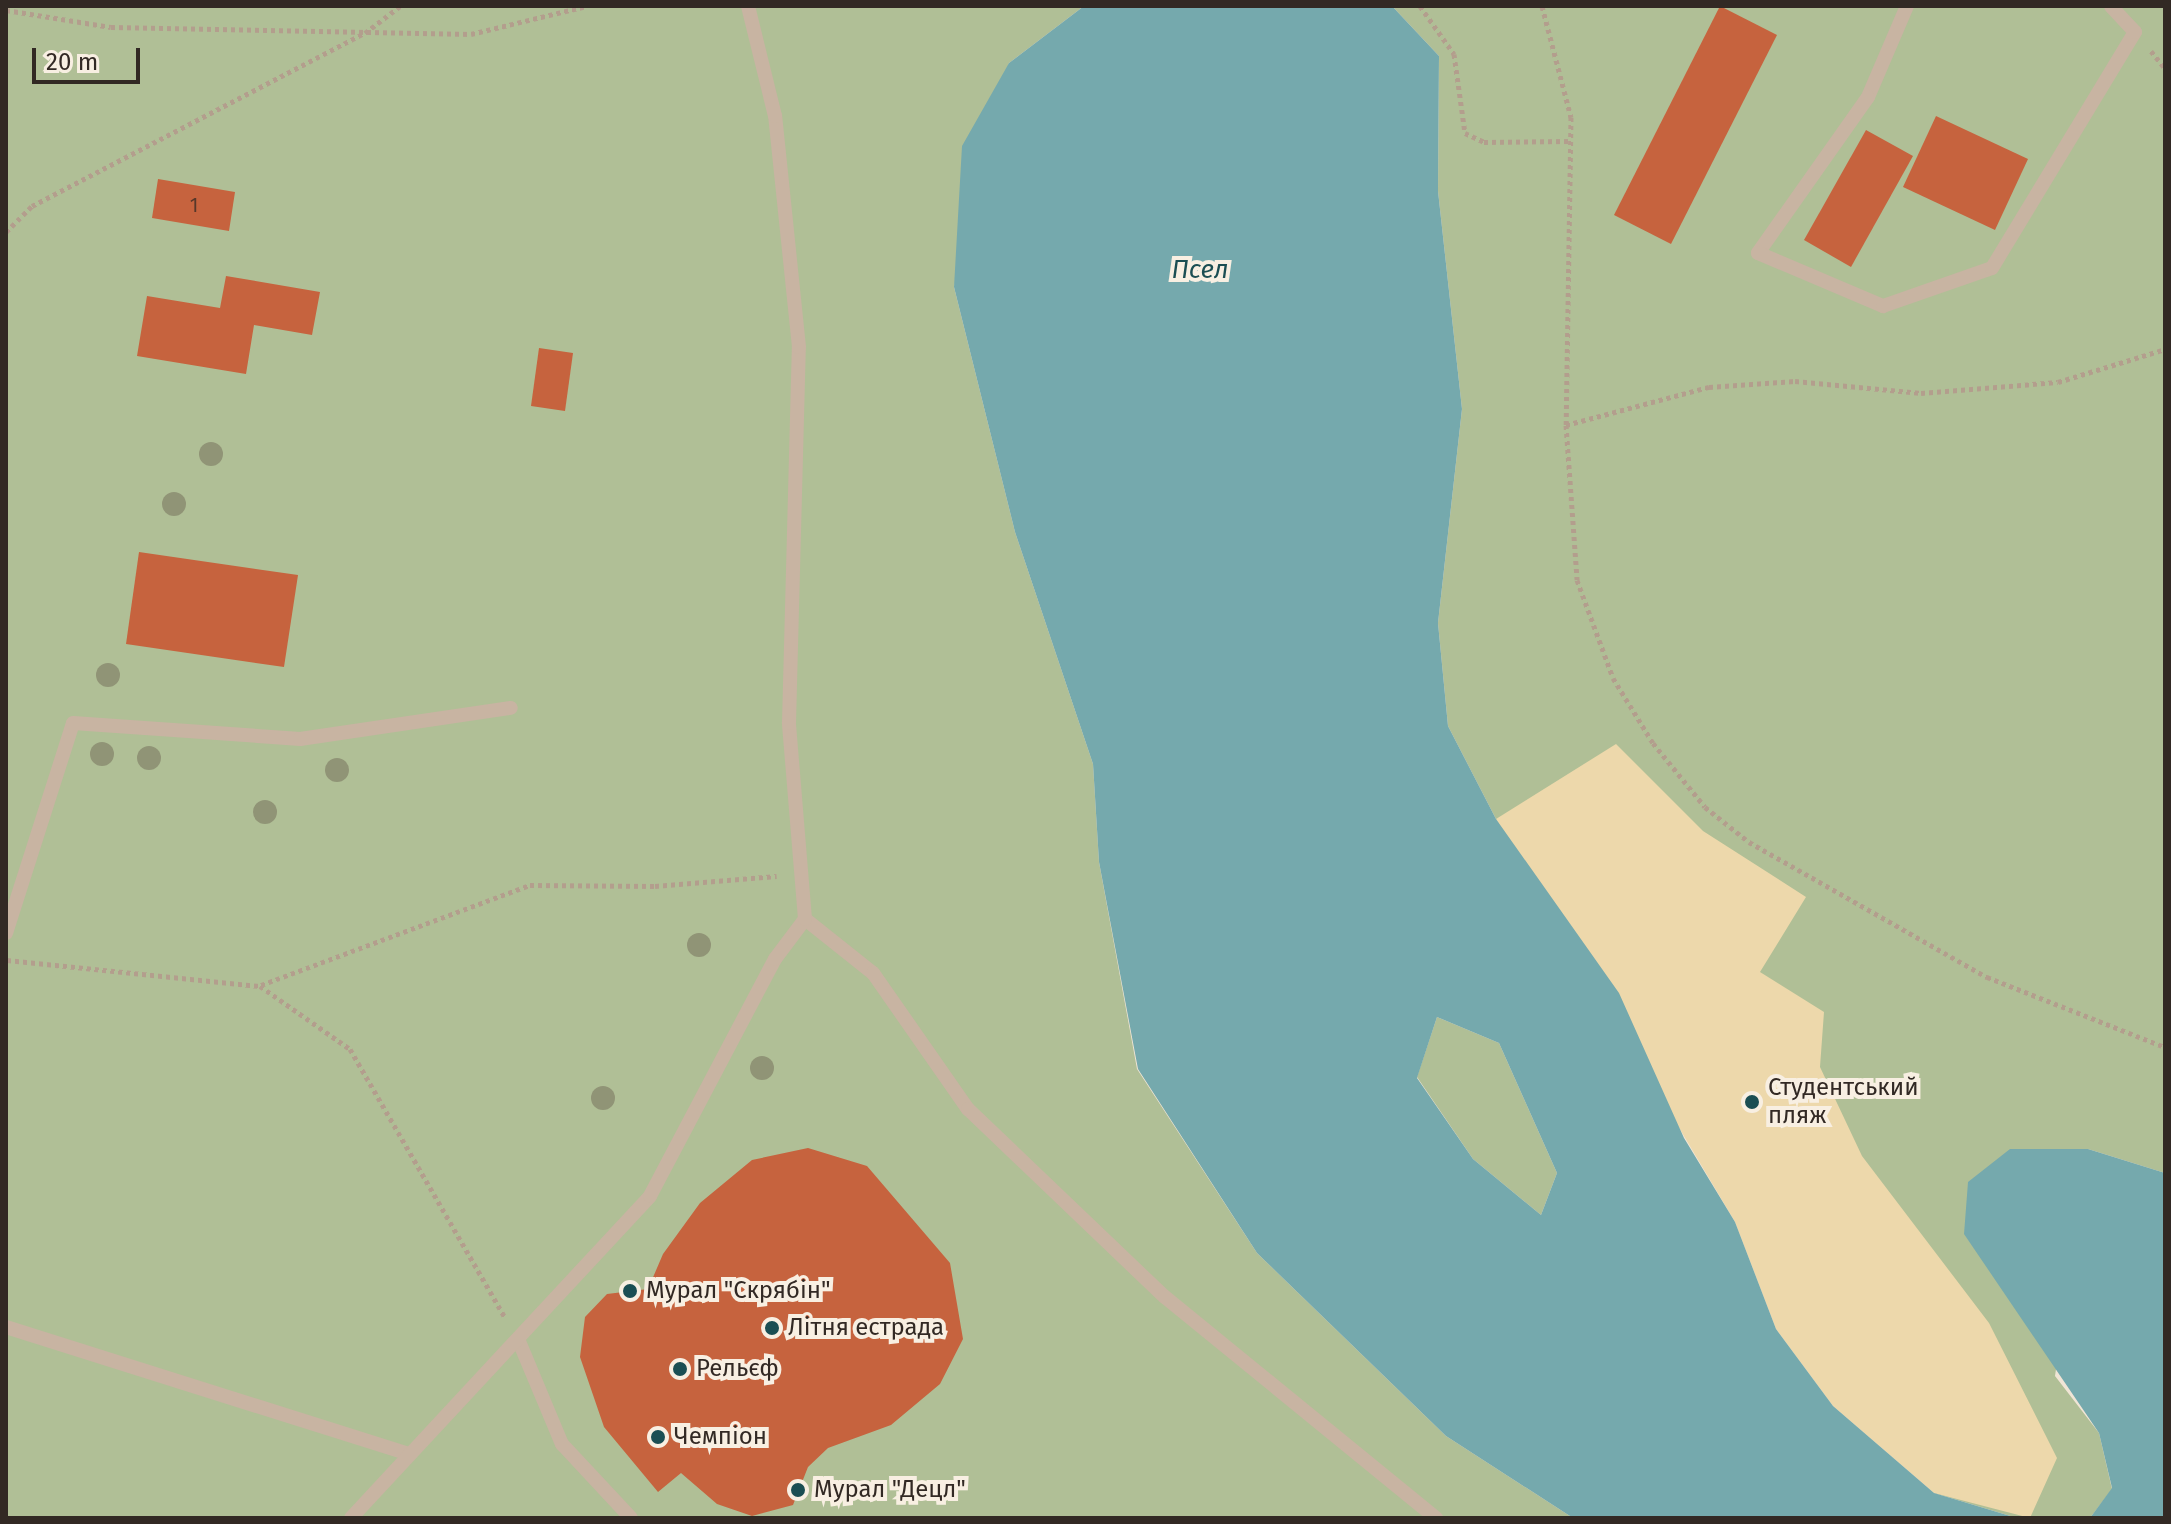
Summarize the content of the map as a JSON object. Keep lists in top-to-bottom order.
{
  "water": ["Псел"],
  "places": [
    "Студентський пляж",
    "Мурал \"Скрябін\"",
    "Літня естрада",
    "Рельєф",
    "Чемпіон",
    "Мурал \"Децл\""
  ],
  "house_numbers": ["1"],
  "scale_bar": "20 m"
}
